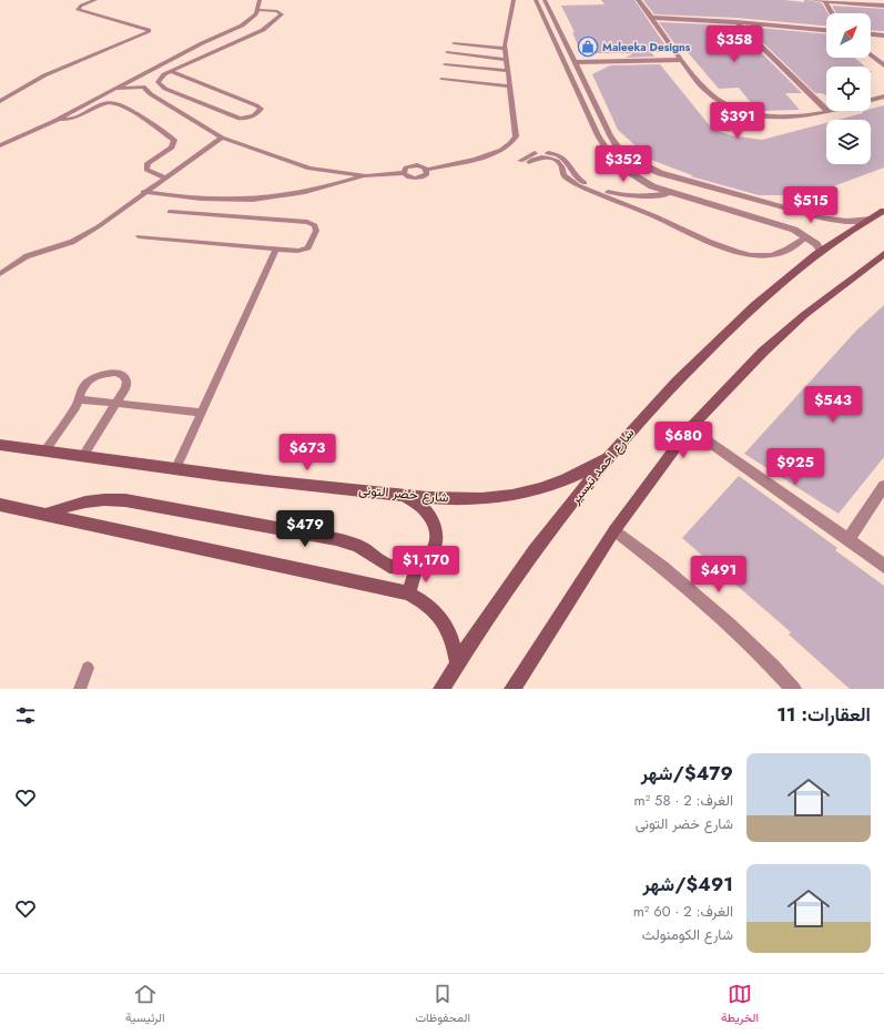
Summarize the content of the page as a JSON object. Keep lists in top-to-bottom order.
{
  "streets": {
    "main road": ["شارع احمد تيسير", "شارع خضر التونى"]
  },
  "crossings": [
    ["شارع احمد تيسير", "شارع خضر التونى"]
  ],
  "places": {
    "shop": ["Maleeka Designs"]
  },
  "north": "top right",
  "page": {
    "price": [
      "$358",
      "$391",
      "$352",
      "$515",
      "$543",
      "$680",
      "$673",
      "$925",
      "$479",
      "$1,170",
      "$491"
    ],
    "heading": "العقارات: 11",
    "list": [
      {
        "name": "$479/شهر",
        "note": "الغرف: 2 · 58 m² · شارع خضر التونى"
      },
      {
        "name": "$491/شهر",
        "note": "الغرف: 2 · 60 m² · شارع الكومنولث"
      }
    ],
    "tabs": ["الخريطة", "المحفوظات", "الرئيسية"]
  }
}
